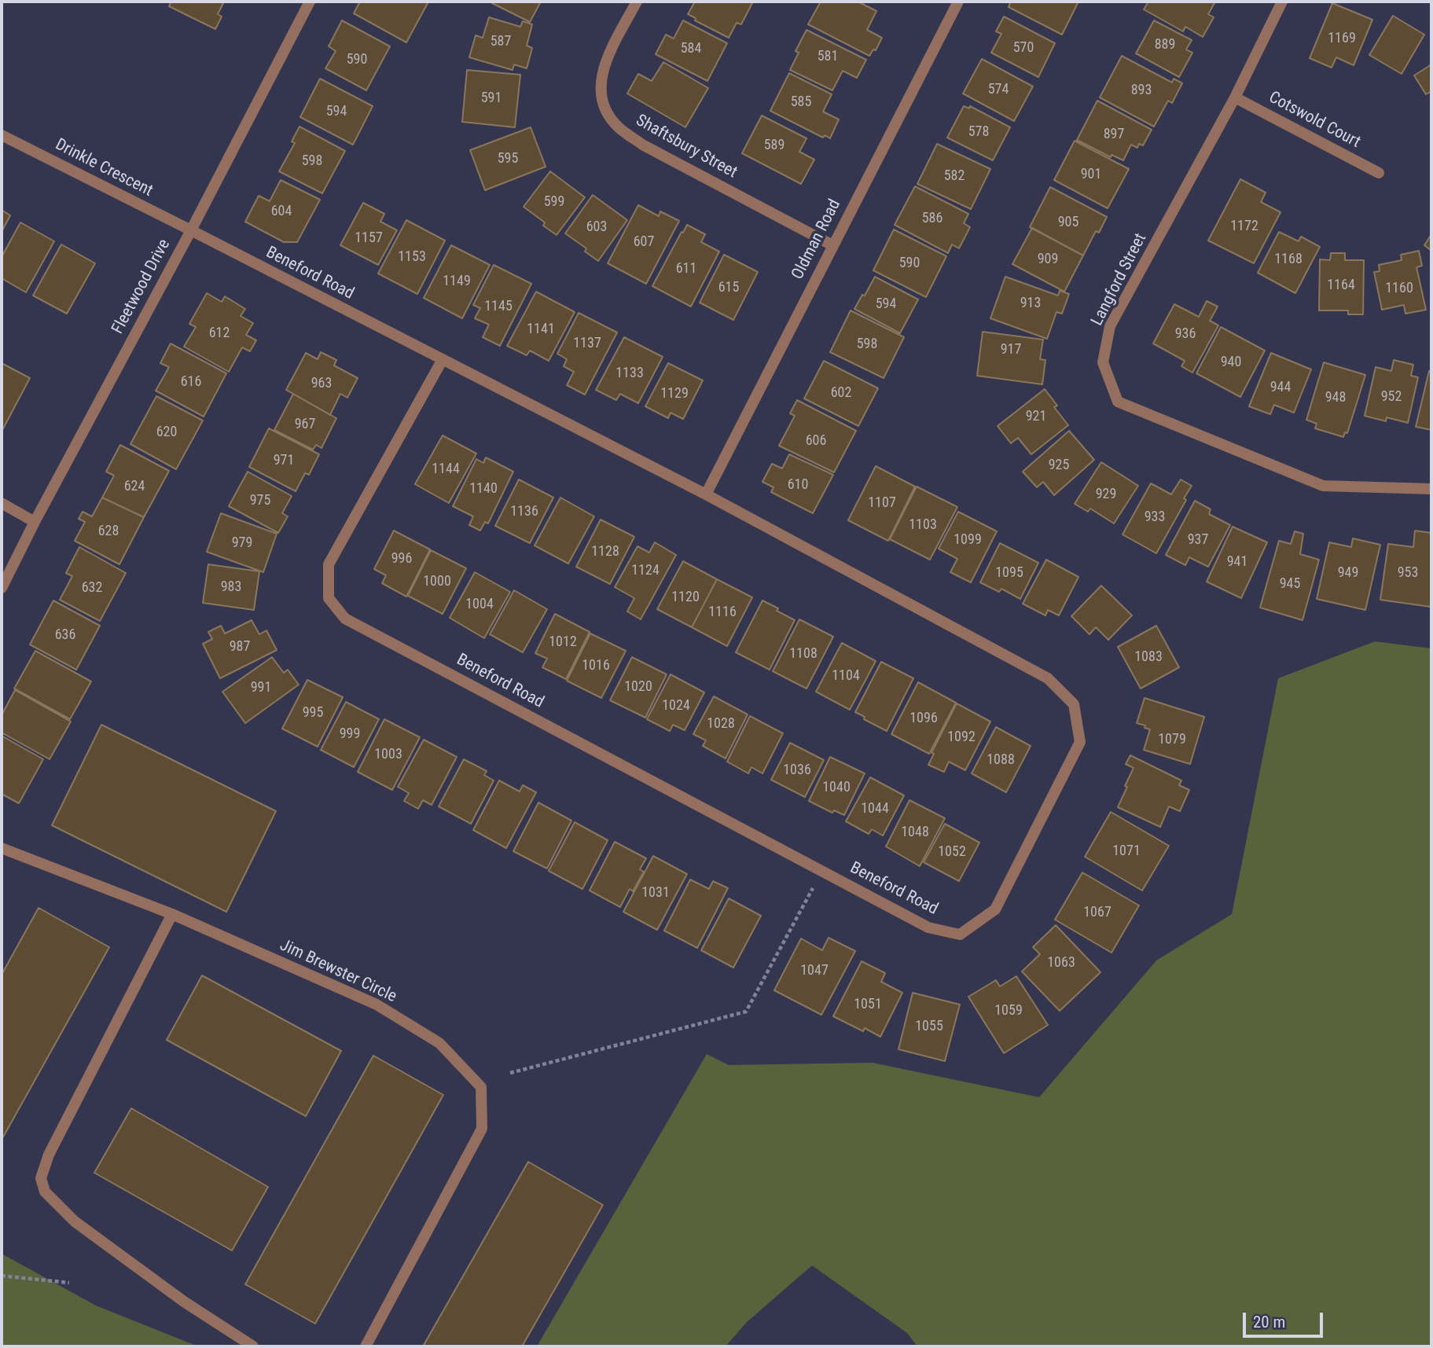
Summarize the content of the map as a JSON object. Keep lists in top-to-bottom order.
{
  "streets": {
    "street": [
      "Cotswold Court",
      "Shaftsbury Street",
      "Drinkle Crescent",
      "Oldman Road",
      "Beneford Road",
      "Langford Street",
      "Fleetwood Drive",
      "Jim Brewster Circle"
    ]
  },
  "crossings": [
    ["Cotswold Court", "Langford Street"],
    ["Shaftsbury Street", "Oldman Road"],
    ["Drinkle Crescent", "Beneford Road"],
    ["Drinkle Crescent", "Fleetwood Drive"],
    ["Oldman Road", "Beneford Road"],
    ["Beneford Road", "Fleetwood Drive"]
  ],
  "house_numbers": [
    "1169",
    "587",
    "889",
    "570",
    "584",
    "581",
    "590",
    "574",
    "893",
    "591",
    "585",
    "594",
    "578",
    "897",
    "589",
    "595",
    "598",
    "901",
    "582",
    "599",
    "604",
    "586",
    "905",
    "1172",
    "603",
    "1157",
    "607",
    "1153",
    "909",
    "1168",
    "590",
    "611",
    "1149",
    "1164",
    "615",
    "1160",
    "913",
    "594",
    "1145",
    "1141",
    "612",
    "936",
    "1137",
    "598",
    "917",
    "940",
    "1133",
    "616",
    "963",
    "944",
    "602",
    "1129",
    "952",
    "948",
    "921",
    "967",
    "620",
    "606",
    "971",
    "925",
    "1144",
    "610",
    "624",
    "1140",
    "929",
    "975",
    "1107",
    "1136",
    "933",
    "1103",
    "628",
    "1099",
    "937",
    "979",
    "1128",
    "996",
    "941",
    "1124",
    "1095",
    "949",
    "953",
    "1000",
    "945",
    "983",
    "632",
    "1120",
    "1004",
    "1116",
    "636",
    "1012",
    "987",
    "1108",
    "1083",
    "1016",
    "1104",
    "1020",
    "991",
    "1024",
    "995",
    "1096",
    "1028",
    "999",
    "1092",
    "1079",
    "1003",
    "1088",
    "1036",
    "1040",
    "1044",
    "1048",
    "1071",
    "1052",
    "1031",
    "1067",
    "1063",
    "1047",
    "1051",
    "1059",
    "1055"
  ],
  "scale_bar": "20 m"
}
